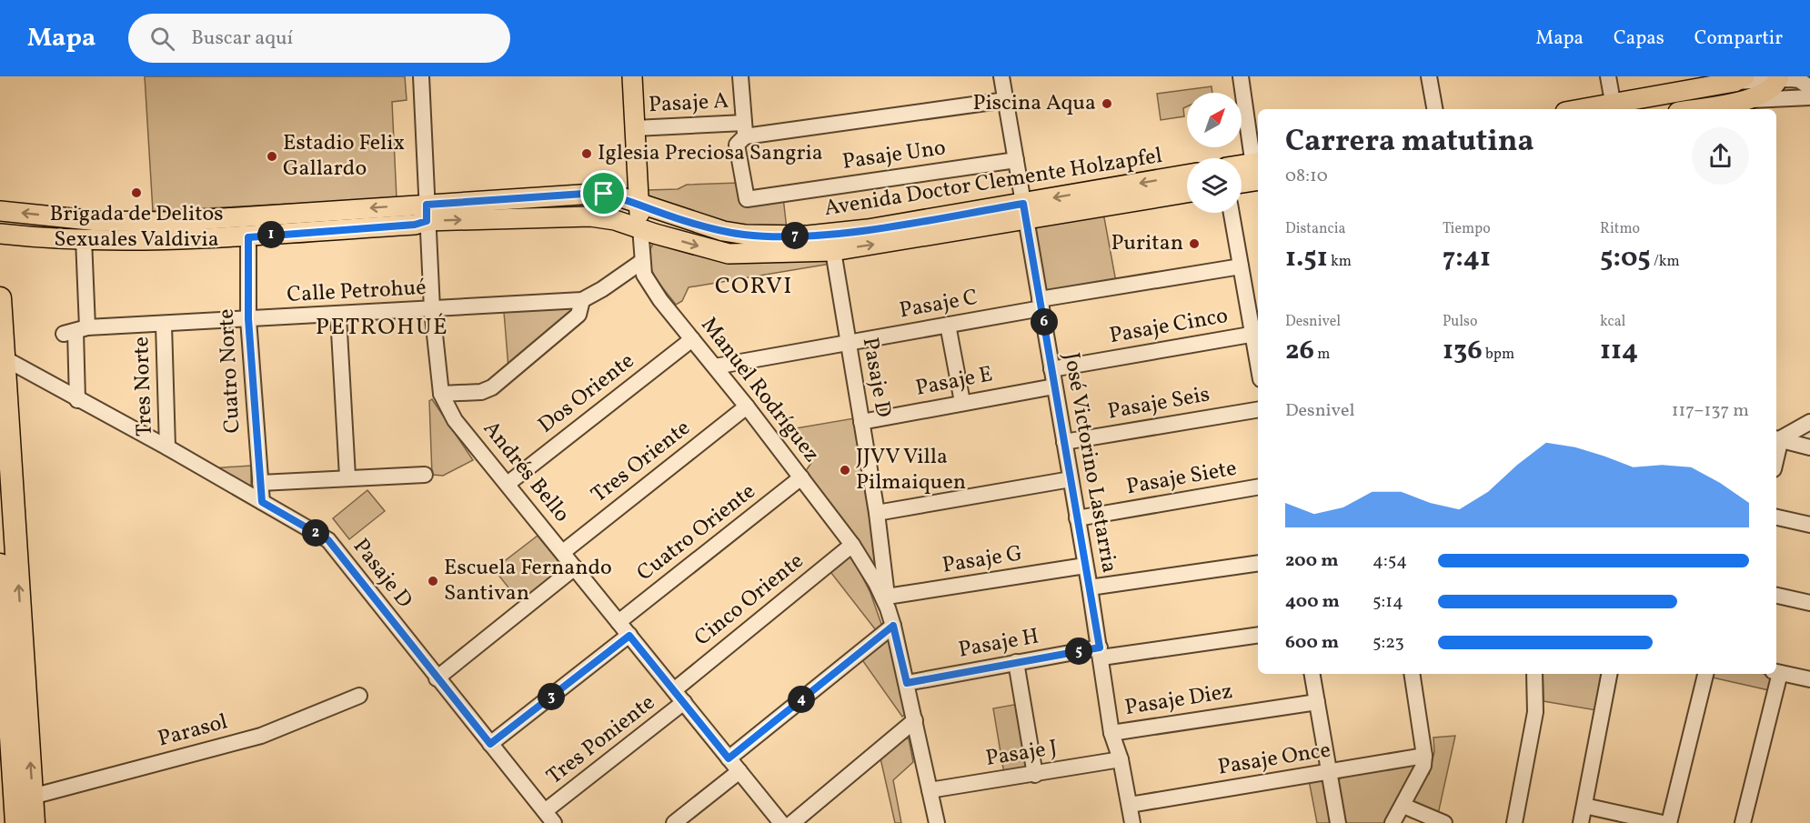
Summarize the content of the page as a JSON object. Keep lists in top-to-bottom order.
{
  "streets": {
    "main road": ["Avenida Doctor Clemente Holzapfel"],
    "street": [
      "Pasaje A",
      "Pasaje Uno",
      "Calle Petrohué",
      "Pasaje C",
      "Pasaje Cinco",
      "Cuatro Norte",
      "Pasaje D",
      "Pasaje E",
      "Tres Norte",
      "Manuel Rodríguez",
      "Dos Oriente",
      "Pasaje Seis",
      "Tres Oriente",
      "José Victorino Lastarria",
      "Andrés Bello",
      "Pasaje Siete",
      "Cuatro Oriente",
      "Pasaje G",
      "Cinco Oriente",
      "Pasaje H",
      "Pasaje Diez",
      "Parasol",
      "Tres Poniente",
      "Pasaje J",
      "Pasaje Once"
    ]
  },
  "crossings": [
    ["Pasaje A", "Pasaje Uno"],
    ["Pasaje A", "José Victorino Lastarria"],
    ["Pasaje Uno", "José Victorino Lastarria"],
    ["Avenida Doctor Clemente Holzapfel", "Pasaje D"],
    ["Avenida Doctor Clemente Holzapfel", "Manuel Rodríguez"],
    ["Avenida Doctor Clemente Holzapfel", "José Victorino Lastarria"],
    ["Avenida Doctor Clemente Holzapfel", "Andrés Bello"],
    ["Calle Petrohué", "Cuatro Norte"],
    ["Calle Petrohué", "Tres Norte"],
    ["Calle Petrohué", "Manuel Rodríguez"],
    ["Calle Petrohué", "Andrés Bello"],
    ["Pasaje C", "Pasaje D"],
    ["Pasaje C", "Manuel Rodríguez"],
    ["Pasaje C", "José Victorino Lastarria"],
    ["Pasaje Cinco", "José Victorino Lastarria"],
    ["Cuatro Norte", "Pasaje D"],
    ["Pasaje D", "Pasaje E"],
    ["Pasaje D", "Tres Norte"],
    ["Pasaje D", "Manuel Rodríguez"],
    ["Pasaje D", "Pasaje G"],
    ["Pasaje D", "Tres Poniente"],
    ["Pasaje E", "José Victorino Lastarria"],
    ["Manuel Rodríguez", "Dos Oriente"],
    ["Manuel Rodríguez", "Tres Oriente"],
    ["Manuel Rodríguez", "Cuatro Oriente"],
    ["Manuel Rodríguez", "Pasaje G"],
    ["Manuel Rodríguez", "Cinco Oriente"],
    ["Manuel Rodríguez", "Pasaje H"],
    ["Manuel Rodríguez", "Pasaje J"],
    ["Dos Oriente", "Andrés Bello"],
    ["Pasaje Seis", "José Victorino Lastarria"],
    ["Tres Oriente", "Andrés Bello"],
    ["José Victorino Lastarria", "Pasaje Siete"],
    ["José Victorino Lastarria", "Pasaje G"],
    ["José Victorino Lastarria", "Pasaje H"],
    ["José Victorino Lastarria", "Pasaje Diez"],
    ["José Victorino Lastarria", "Pasaje J"],
    ["José Victorino Lastarria", "Pasaje Once"],
    ["Andrés Bello", "Cuatro Oriente"],
    ["Andrés Bello", "Cinco Oriente"],
    ["Andrés Bello", "Tres Poniente"]
  ],
  "districts": ["CORVI", "PETROHUÉ"],
  "places": [
    "Piscina Aqua",
    "Iglesia Preciosa Sangria",
    "Estadio Felix Gallardo",
    "Brigada de Delitos Sexuales Valdivia",
    "Puritan",
    "JJVV Villa Pilmaiquen",
    "Escuela Fernando Santivan"
  ],
  "north": "top right",
  "page": {
    "header": "Mapa",
    "search": "Buscar aquí",
    "nav": ["Mapa", "Capas", "Compartir"],
    "heading": ["Carrera matutina", "08:10"],
    "stats": [
      ["Distancia", "1.51 km"],
      ["Tiempo", "7:41"],
      ["Ritmo", "5:05 /km"],
      ["Desnivel", "26 m"],
      ["Pulso", "136 bpm"],
      ["kcal", "114"]
    ],
    "pins": [
      "1",
      "7",
      "6",
      "2",
      "5",
      "3",
      "4"
    ],
    "chart": ["Desnivel", "117–137 m"],
    "list": [
      {
        "name": "200 m",
        "note": "4:54"
      },
      {
        "name": "400 m",
        "note": "5:14"
      },
      {
        "name": "600 m",
        "note": "5:23"
      }
    ]
  }
}
